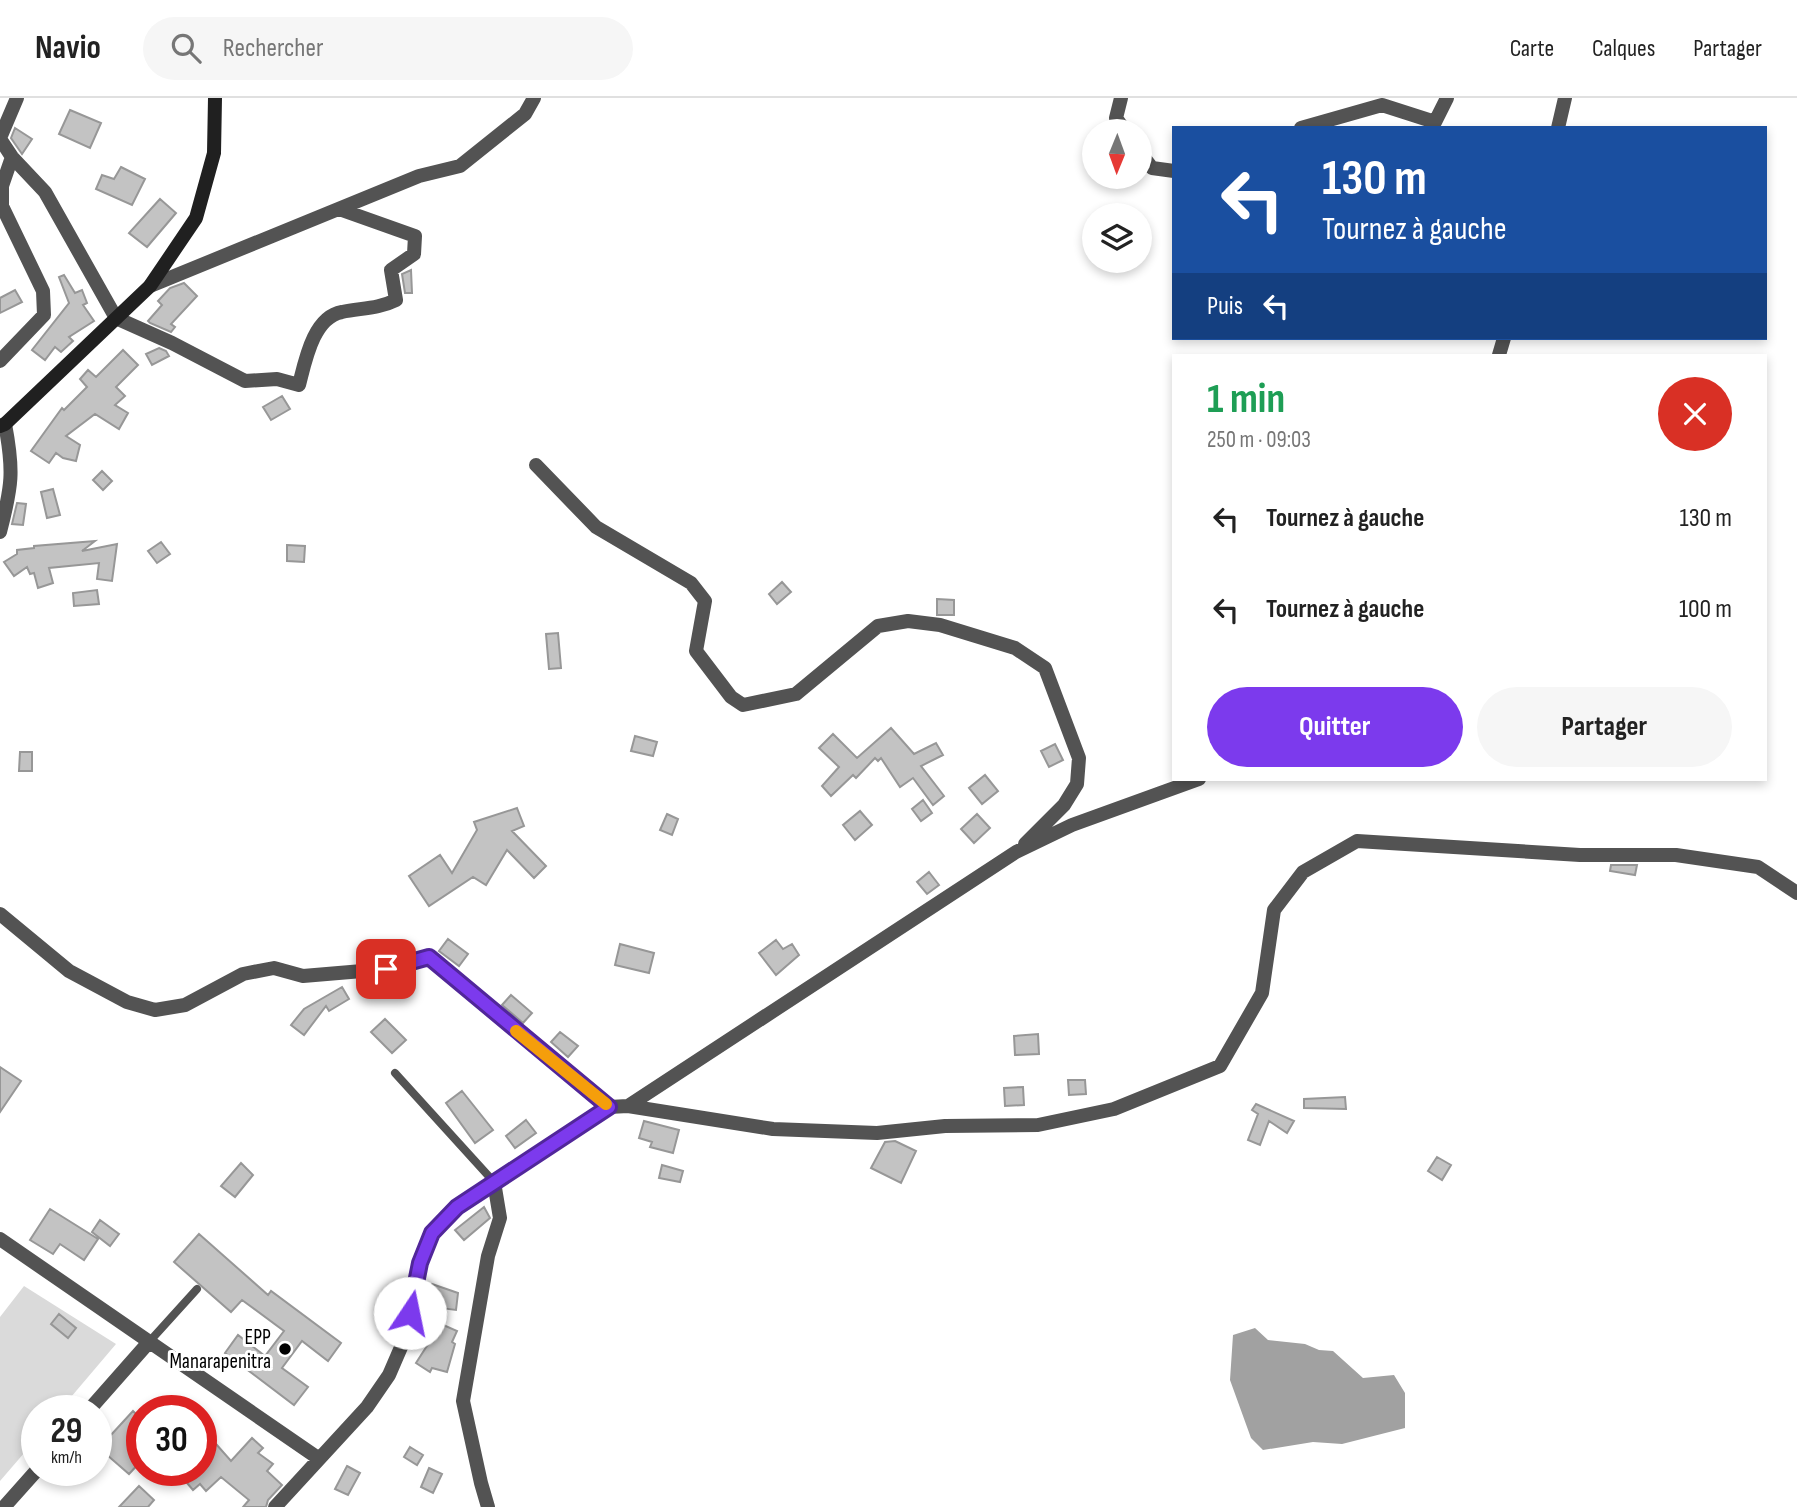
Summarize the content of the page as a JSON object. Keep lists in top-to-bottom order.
{
  "places": ["EPP Manarapenitra"],
  "north": "bottom",
  "page": {
    "header": "Navio",
    "search": "Rechercher",
    "nav": ["Carte", "Calques", "Partager"],
    "turn": ["130 m", "Tournez à gauche"],
    "then": "Puis",
    "heading": ["1 min", "250 m · 09:03"],
    "list": [
      {
        "name": "Tournez à gauche",
        "value": "130 m"
      },
      {
        "name": "Tournez à gauche",
        "value": "100 m"
      }
    ],
    "buttons": ["Quitter", "Partager"],
    "speed": "29 km/h",
    "limit": "30"
  }
}
